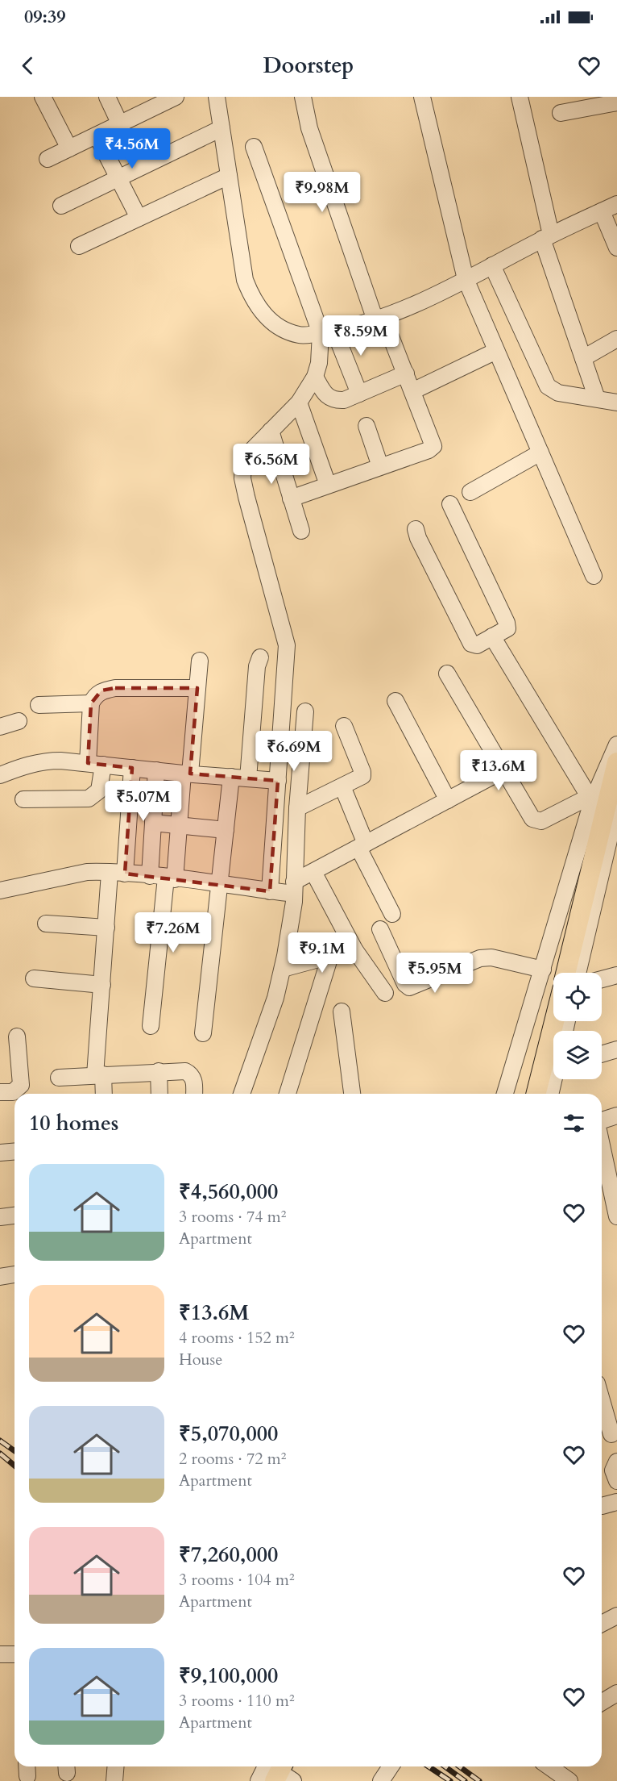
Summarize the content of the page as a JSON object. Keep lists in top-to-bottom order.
{
  "page": {
    "status": "09:39",
    "header": "Doorstep",
    "price": [
      "₹4.56M",
      "₹9.98M",
      "₹8.59M",
      "₹6.56M",
      "₹6.69M",
      "₹13.6M",
      "₹5.07M",
      "₹7.26M",
      "₹9.1M",
      "₹5.95M"
    ],
    "heading": "10 homes",
    "list": [
      {
        "name": "₹4,560,000",
        "note": "3 rooms · 74 m² · Apartment"
      },
      {
        "name": "₹13.6M",
        "note": "4 rooms · 152 m² · House"
      },
      {
        "name": "₹5,070,000",
        "note": "2 rooms · 72 m² · Apartment"
      },
      {
        "name": "₹7,260,000",
        "note": "3 rooms · 104 m² · Apartment"
      },
      {
        "name": "₹9,100,000",
        "note": "3 rooms · 110 m² · Apartment"
      }
    ]
  }
}
